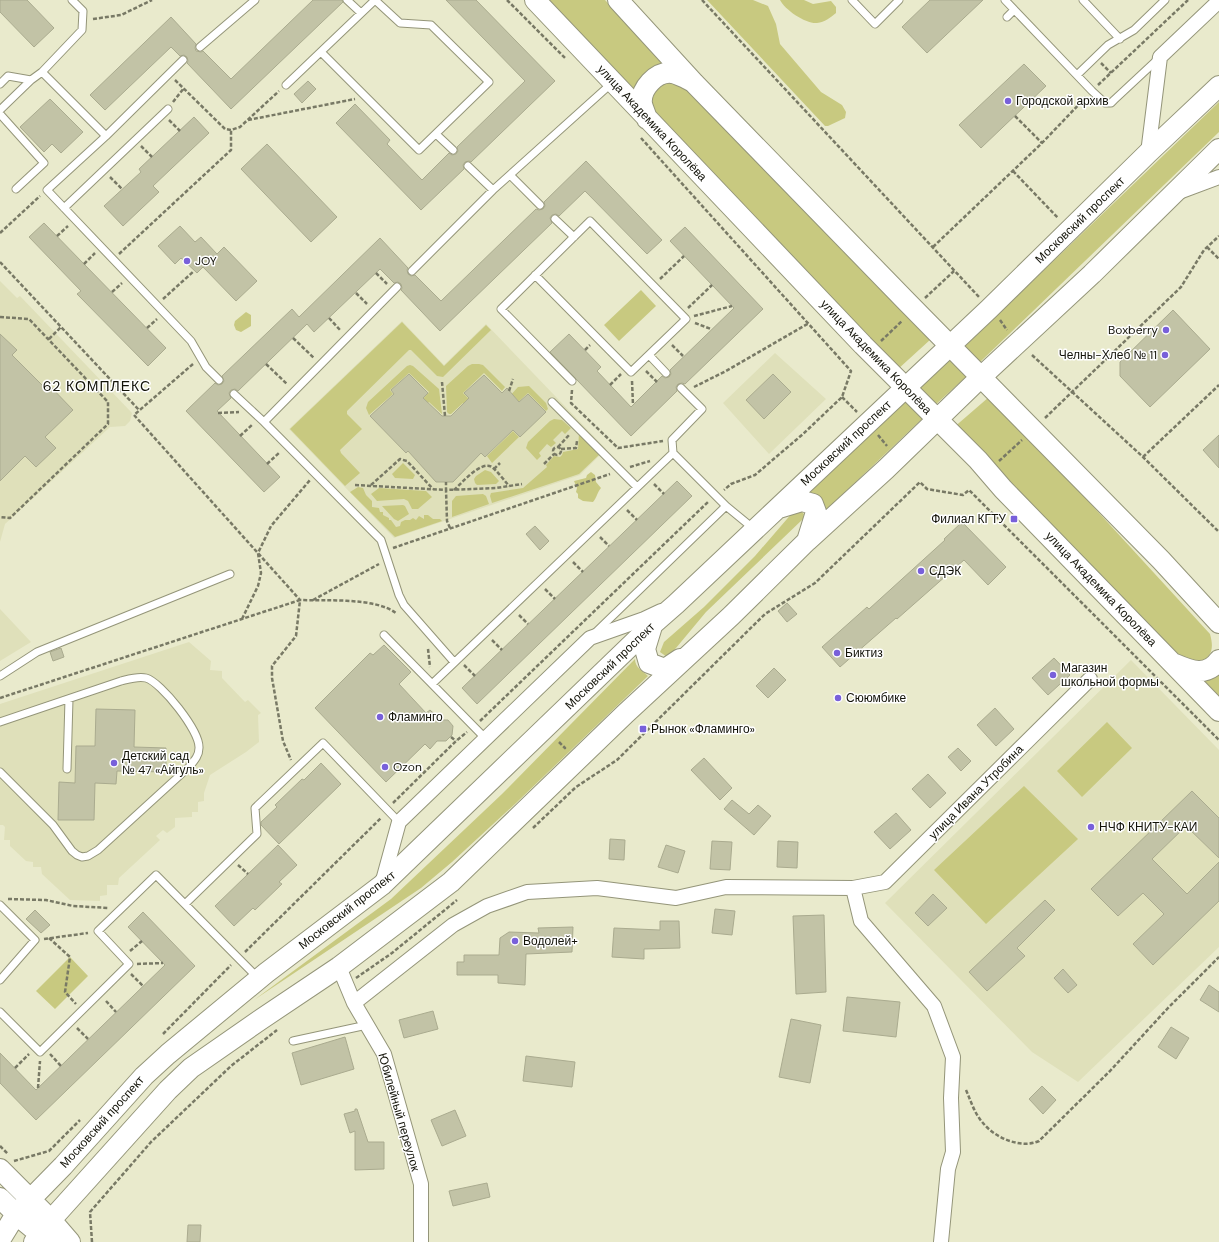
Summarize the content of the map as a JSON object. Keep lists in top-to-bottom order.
{
  "streets": {
    "main road": ["улица Академика Королёва", "Московский проспект"],
    "street": ["улица Ивана Утробина", "Юбилейный переулок"]
  },
  "crossings": [
    ["улица Академика Королёва", "Московский проспект"],
    ["улица Ивана Утробина", "Юбилейный переулок"]
  ],
  "districts": ["62 КОМПЛЕКС"],
  "places": {
    "other": [
      "Городской архив",
      "JOY",
      "Boxberry",
      "Челны-Хлеб № 11",
      "СДЭК",
      "Биктиз",
      "Магазин школьной формы",
      "Сююмбике",
      "Фламинго",
      "Детский сад № 47 «Айгуль»",
      "Ozon",
      "НЧФ КНИТУ-КАИ",
      "Водолей+"
    ],
    "transit": ["Филиал КГТУ", "Рынок «Фламинго»"]
  }
}
